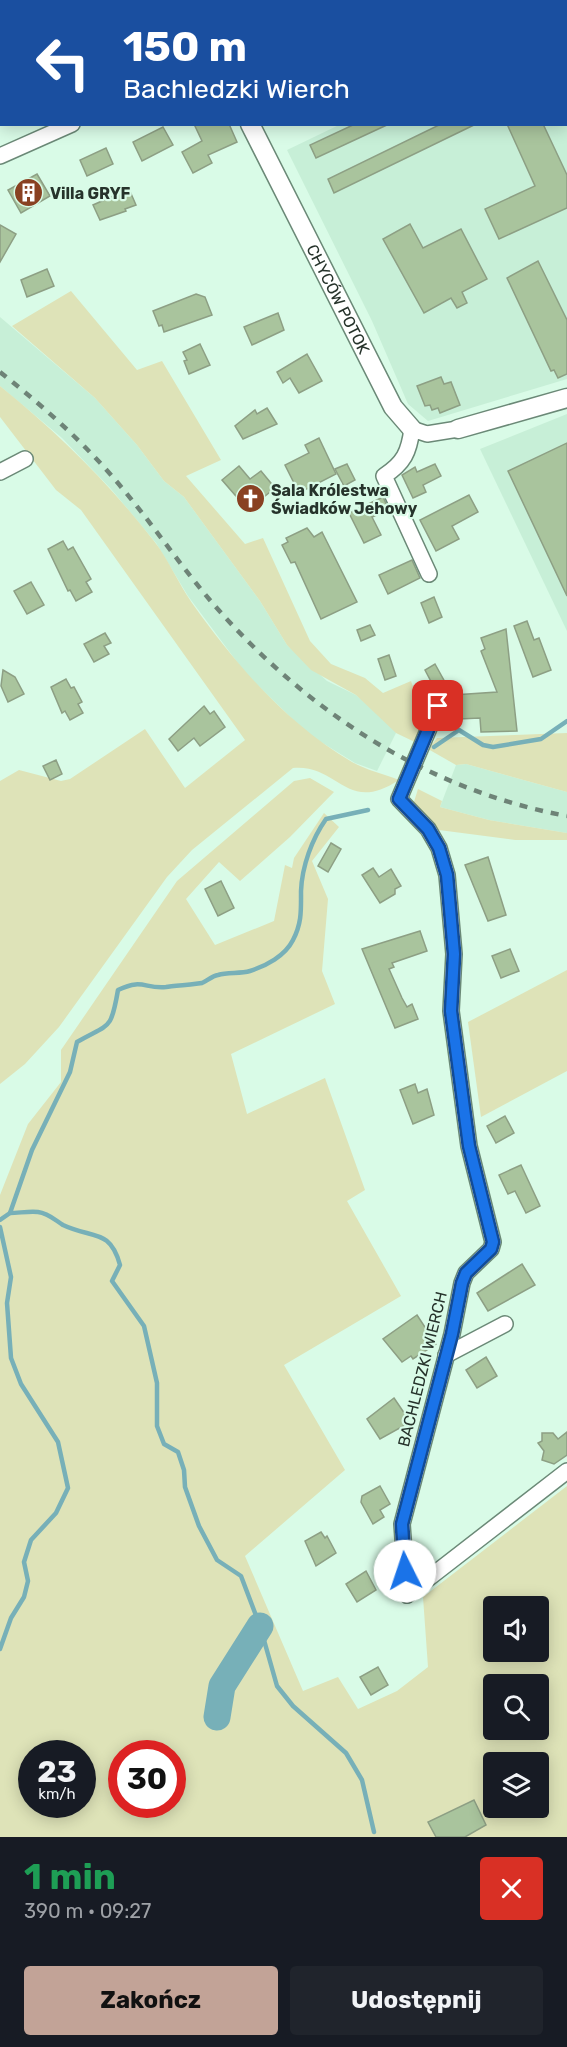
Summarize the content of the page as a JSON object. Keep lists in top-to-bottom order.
{
  "streets": {
    "street": ["CHYCÓW POTOK", "BACHLEDZKI WIERCH"]
  },
  "places": {
    "building": ["Villa GRYF"],
    "church": ["Sala Królestwa Świadków Jehowy"]
  },
  "page": {
    "turn": ["150 m", "Bachledzki Wierch"],
    "speed": "23 km/h",
    "limit": "30",
    "heading": ["1 min", "390 m · 09:27"],
    "buttons": ["Zakończ", "Udostępnij"]
  }
}
